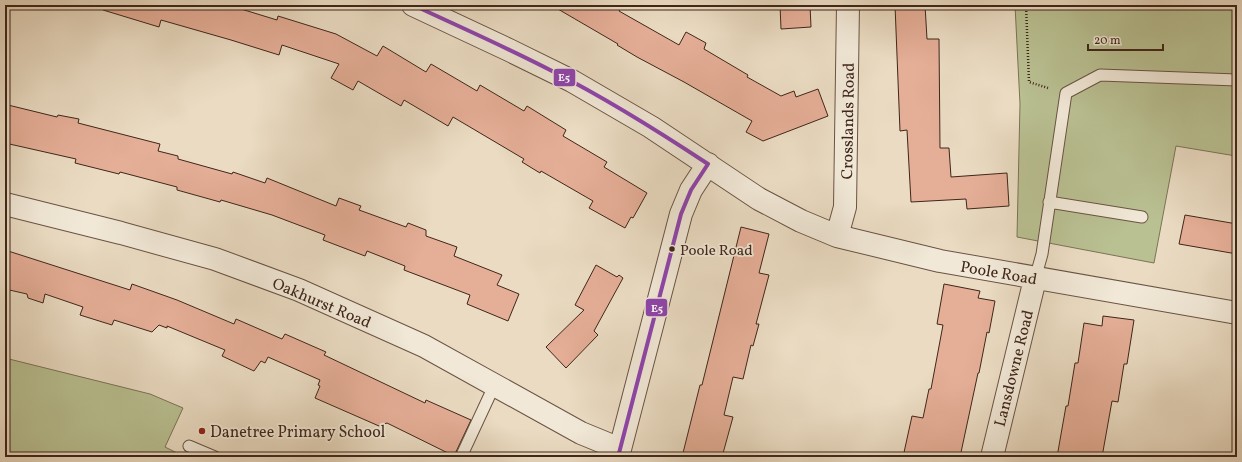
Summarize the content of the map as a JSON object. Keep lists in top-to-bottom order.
{
  "streets": {
    "street": [
      "Crosslands Road",
      "Poole Road",
      "Oakhurst Road",
      "Lansdowne Road"
    ]
  },
  "crossings": [
    ["Crosslands Road", "Poole Road"],
    ["Poole Road", "Lansdowne Road"]
  ],
  "places": ["Poole Road", "Danetree Primary School"],
  "lines": ["transit line E5"],
  "scale_bar": "20 m"
}
